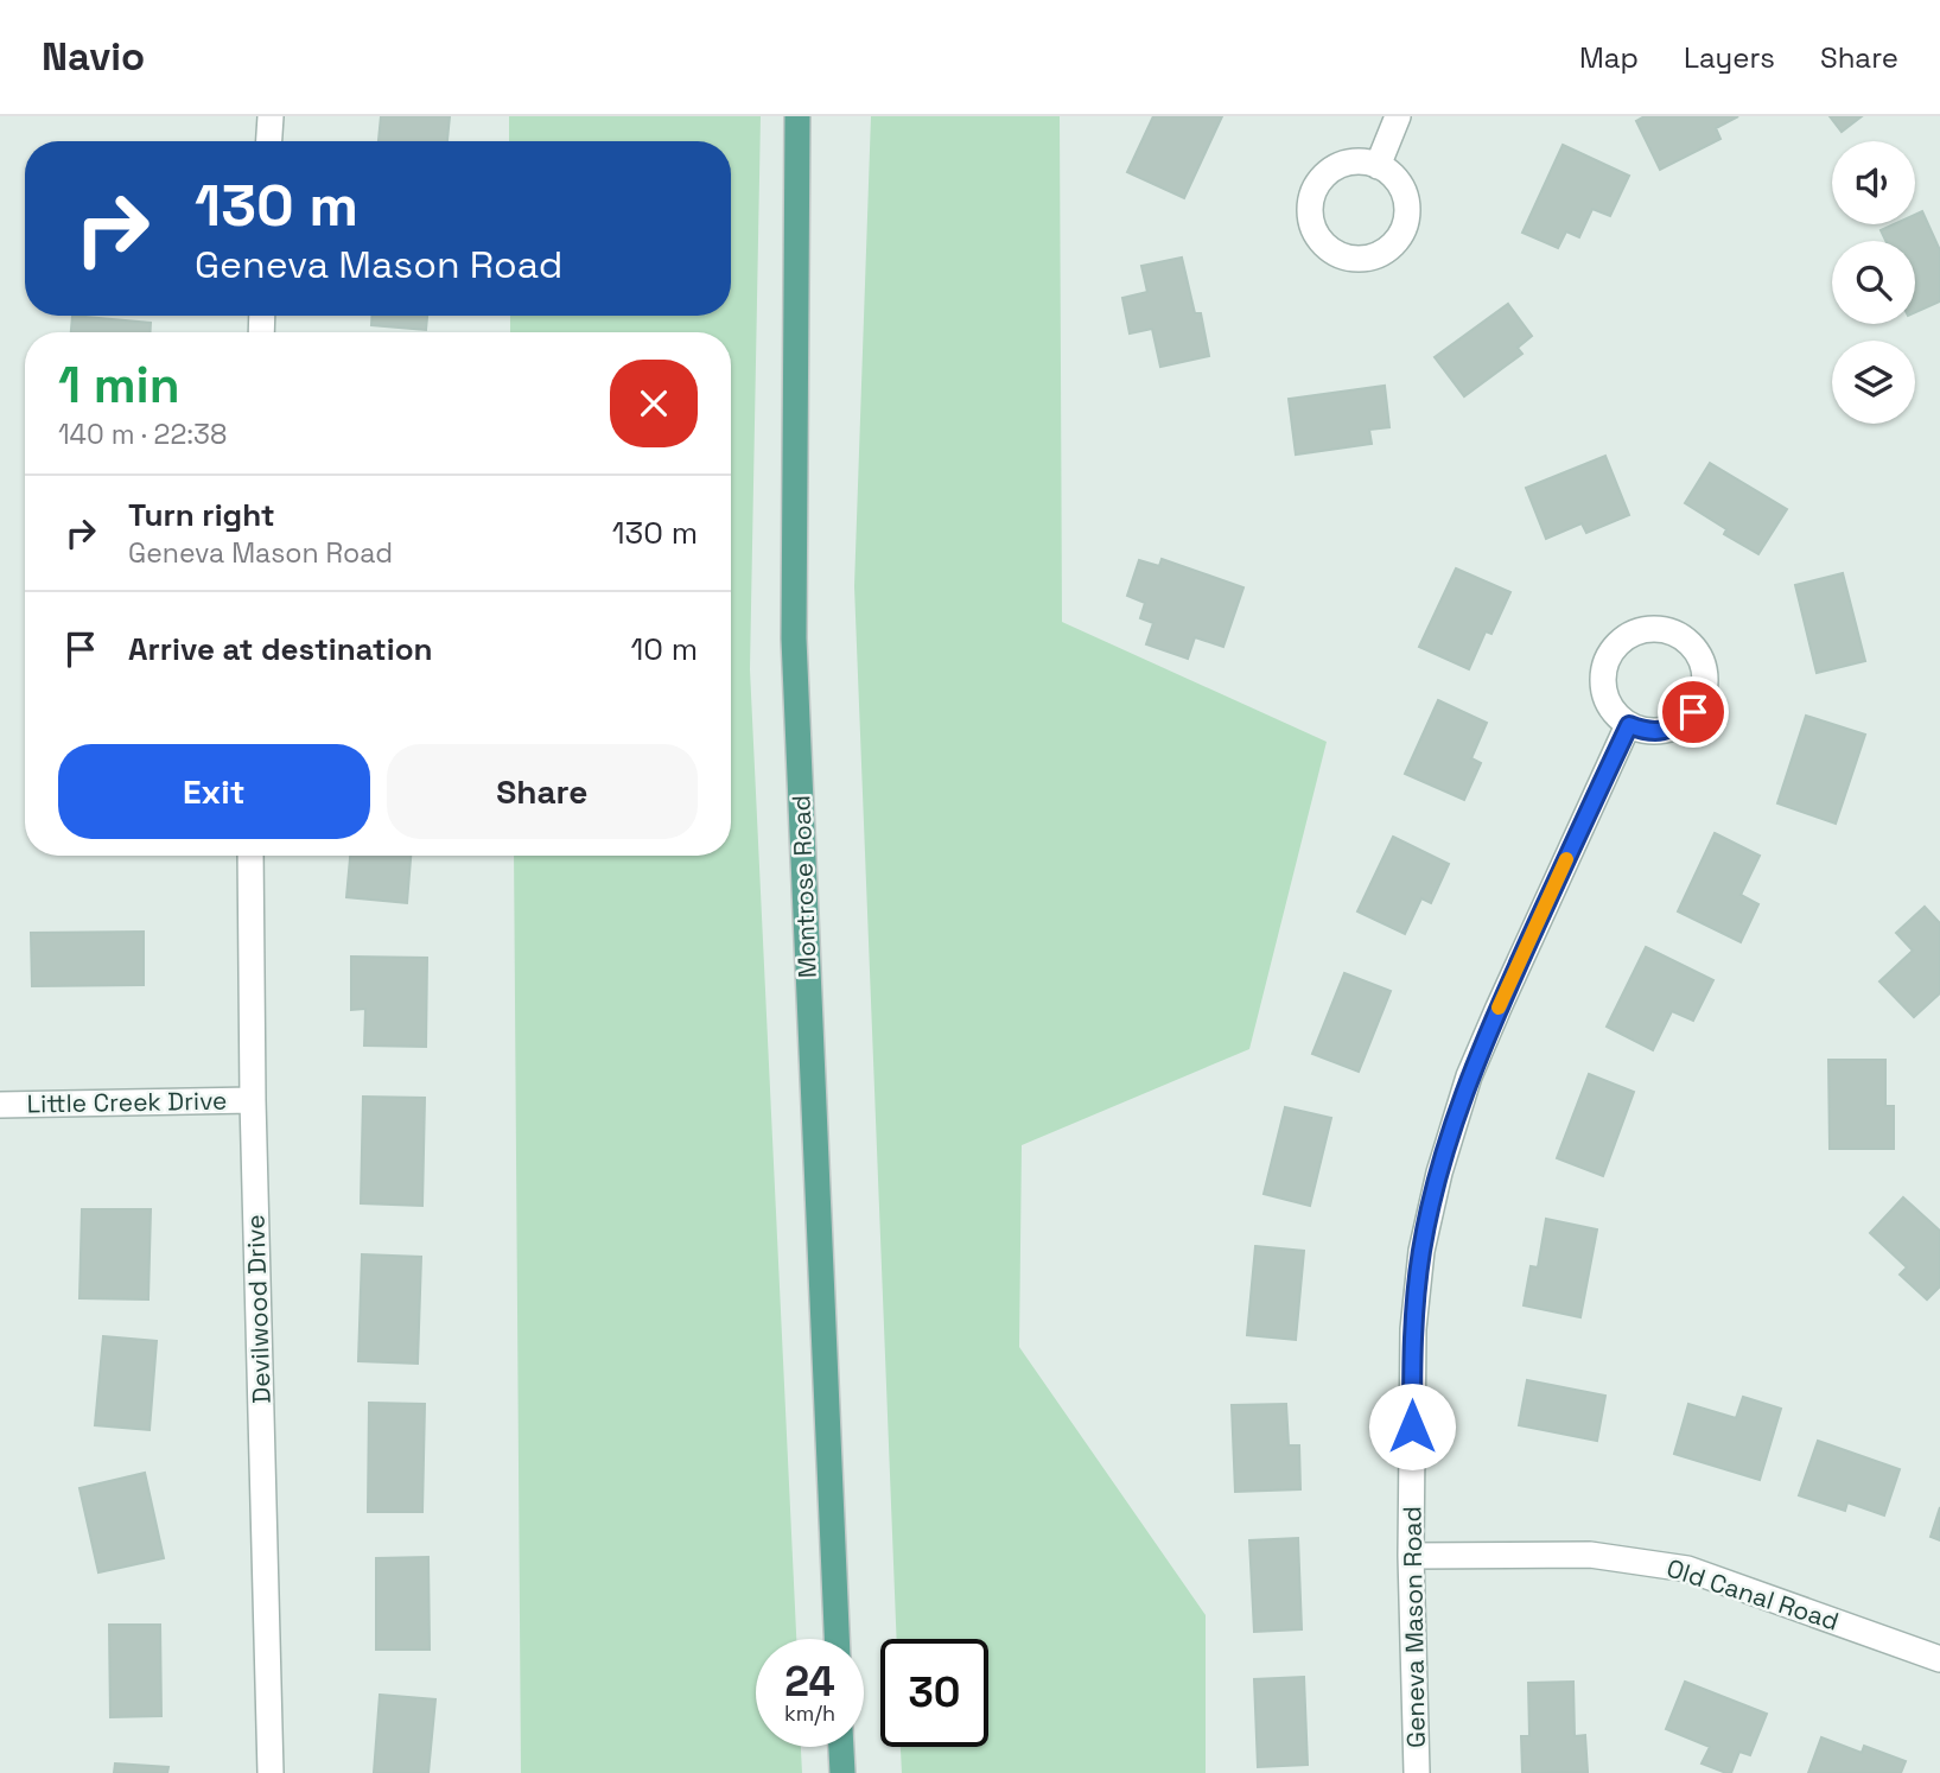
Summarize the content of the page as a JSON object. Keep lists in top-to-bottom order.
{
  "streets": {
    "main road": ["Montrose Road"],
    "street": [
      "Little Creek Drive",
      "Devilwood Drive",
      "Old Canal Road",
      "Geneva Mason Road"
    ]
  },
  "crossings": [
    ["Little Creek Drive", "Devilwood Drive"],
    ["Old Canal Road", "Geneva Mason Road"]
  ],
  "page": {
    "header": "Navio",
    "nav": ["Map", "Layers", "Share"],
    "turn": ["130 m", "Geneva Mason Road"],
    "heading": ["1 min", "140 m · 22:38"],
    "list": [
      {
        "name": "Turn right",
        "note": "Geneva Mason Road",
        "value": "130 m"
      },
      {
        "name": "Arrive at destination",
        "value": "10 m"
      }
    ],
    "buttons": ["Exit", "Share"],
    "speed": "24 km/h",
    "limit": "30"
  }
}
